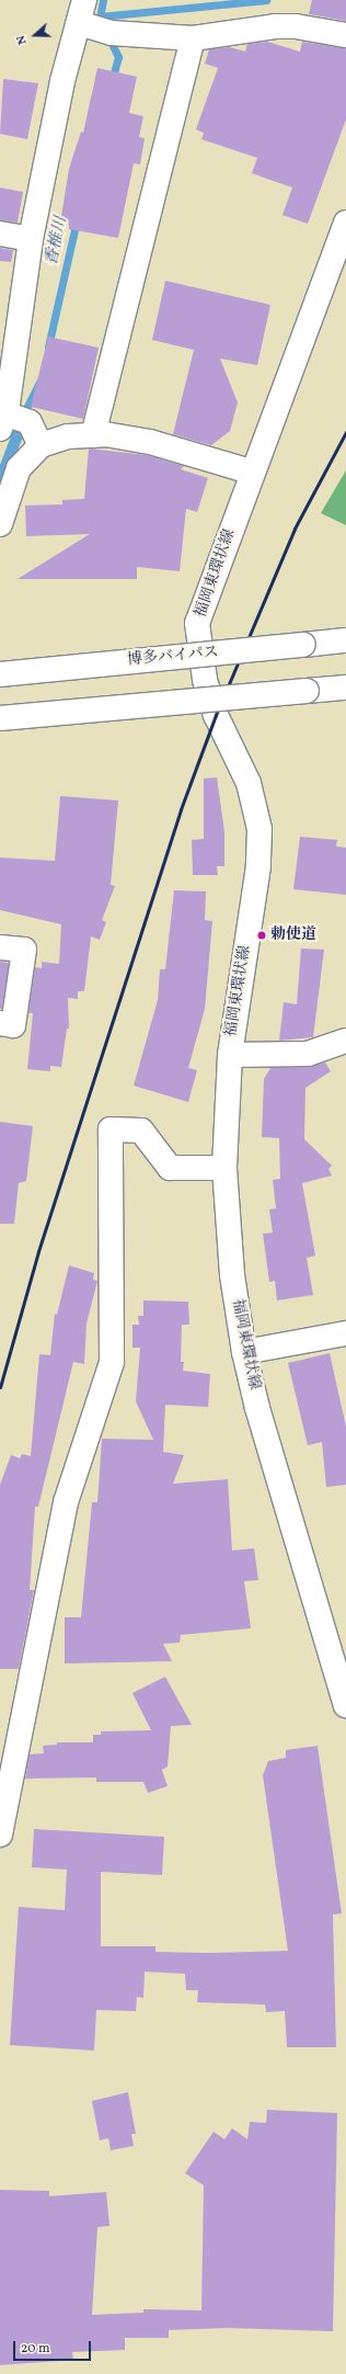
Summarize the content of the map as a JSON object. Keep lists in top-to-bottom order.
{
  "streets": {
    "main road": ["福岡東環状線", "博多バイパス"]
  },
  "water": ["香椎川"],
  "places": ["勅使道"],
  "scale_bar": "20 m",
  "north": "left"
}
